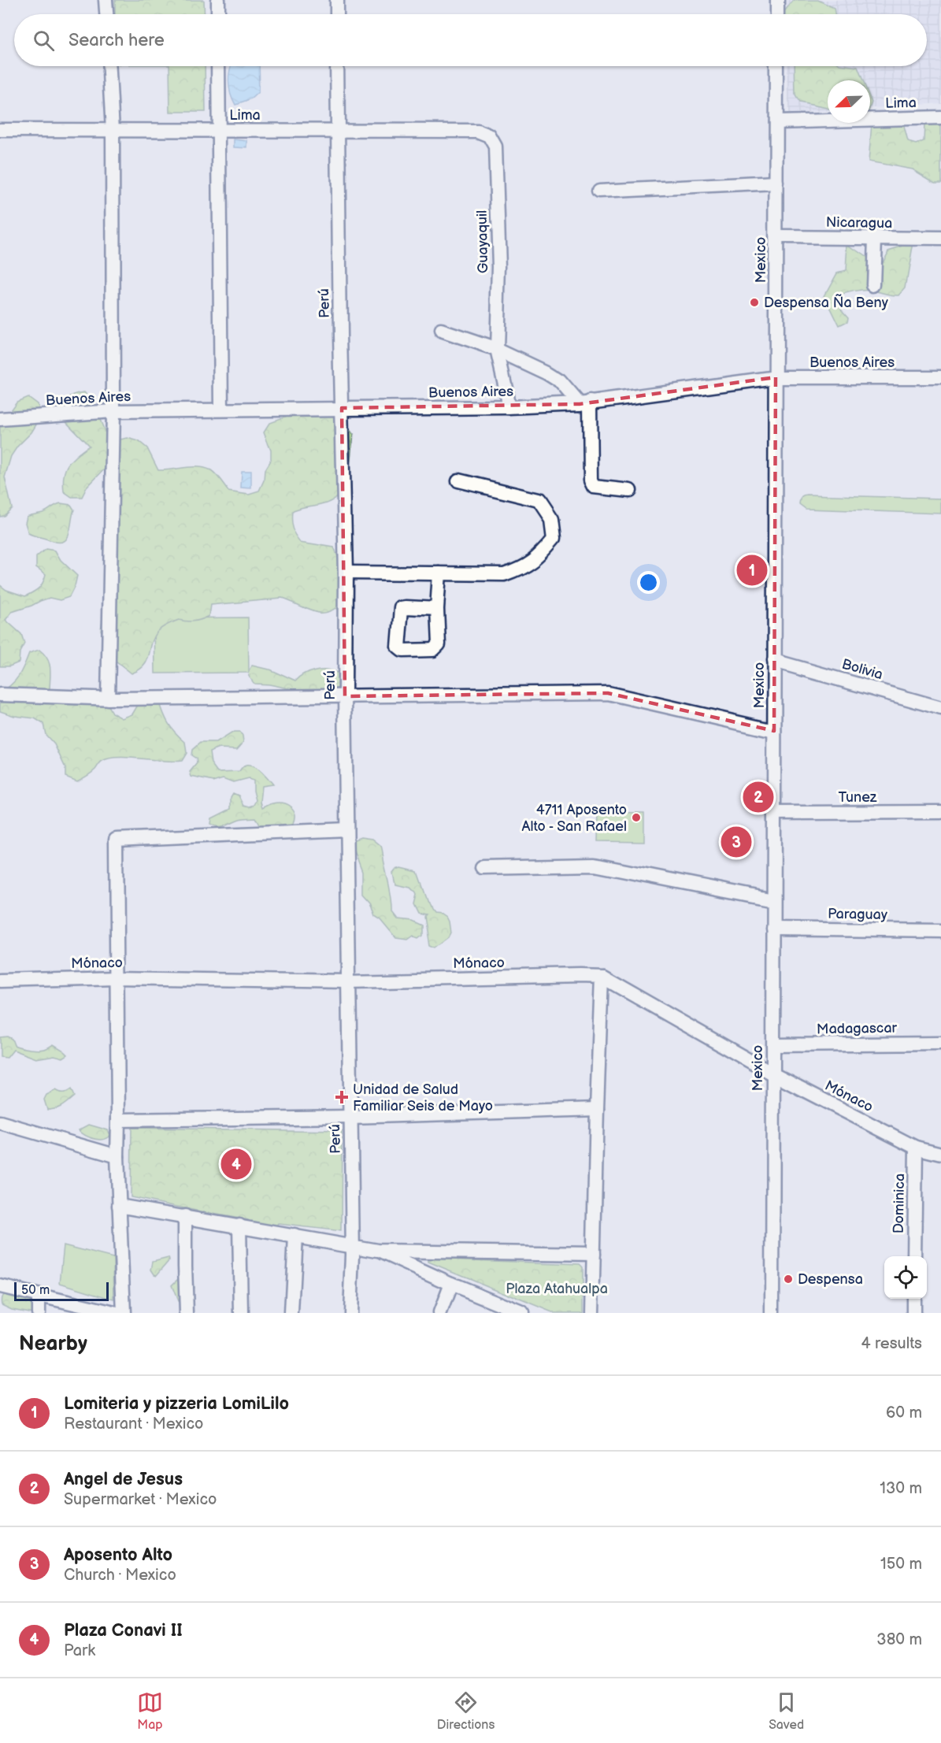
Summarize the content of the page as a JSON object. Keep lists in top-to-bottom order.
{
  "streets": {
    "street": [
      "Lima",
      "Nicaragua",
      "Guayaquil",
      "Mexico",
      "Perú",
      "Buenos Aires",
      "Bolivia",
      "Tunez",
      "Paraguay",
      "Mónaco",
      "Madagascar",
      "Dominica"
    ]
  },
  "crossings": [
    ["Lima", "Guayaquil"],
    ["Lima", "Mexico"],
    ["Lima", "Perú"],
    ["Nicaragua", "Mexico"],
    ["Guayaquil", "Buenos Aires"],
    ["Mexico", "Buenos Aires"],
    ["Mexico", "Bolivia"],
    ["Mexico", "Tunez"],
    ["Mexico", "Paraguay"],
    ["Mexico", "Mónaco"],
    ["Mexico", "Madagascar"],
    ["Perú", "Buenos Aires"],
    ["Perú", "Mónaco"],
    ["Mónaco", "Dominica"]
  ],
  "parks": ["Plaza Atahualpa"],
  "places": {
    "other": ["Despensa Ña Beny", "4711 Aposento Alto - San Rafael", "Despensa"],
    "health": ["Unidad de Salud Familiar Seis de Mayo"]
  },
  "scale_bar": "50 m",
  "north": "bottom left",
  "page": {
    "search": "Search here",
    "pins": [
      "1",
      "2",
      "3",
      "4"
    ],
    "scale": "50 m",
    "heading": ["Nearby", "4 results"],
    "list": [
      {
        "mark": "1",
        "name": "Lomiteria y pizzeria LomiLilo",
        "note": "Restaurant · Mexico",
        "value": "60 m"
      },
      {
        "mark": "2",
        "name": "Angel de Jesus",
        "note": "Supermarket · Mexico",
        "value": "130 m"
      },
      {
        "mark": "3",
        "name": "Aposento Alto",
        "note": "Church · Mexico",
        "value": "150 m"
      },
      {
        "mark": "4",
        "name": "Plaza Conavi II",
        "note": "Park",
        "value": "380 m"
      }
    ],
    "nav": ["Map", "Directions", "Saved"]
  }
}
